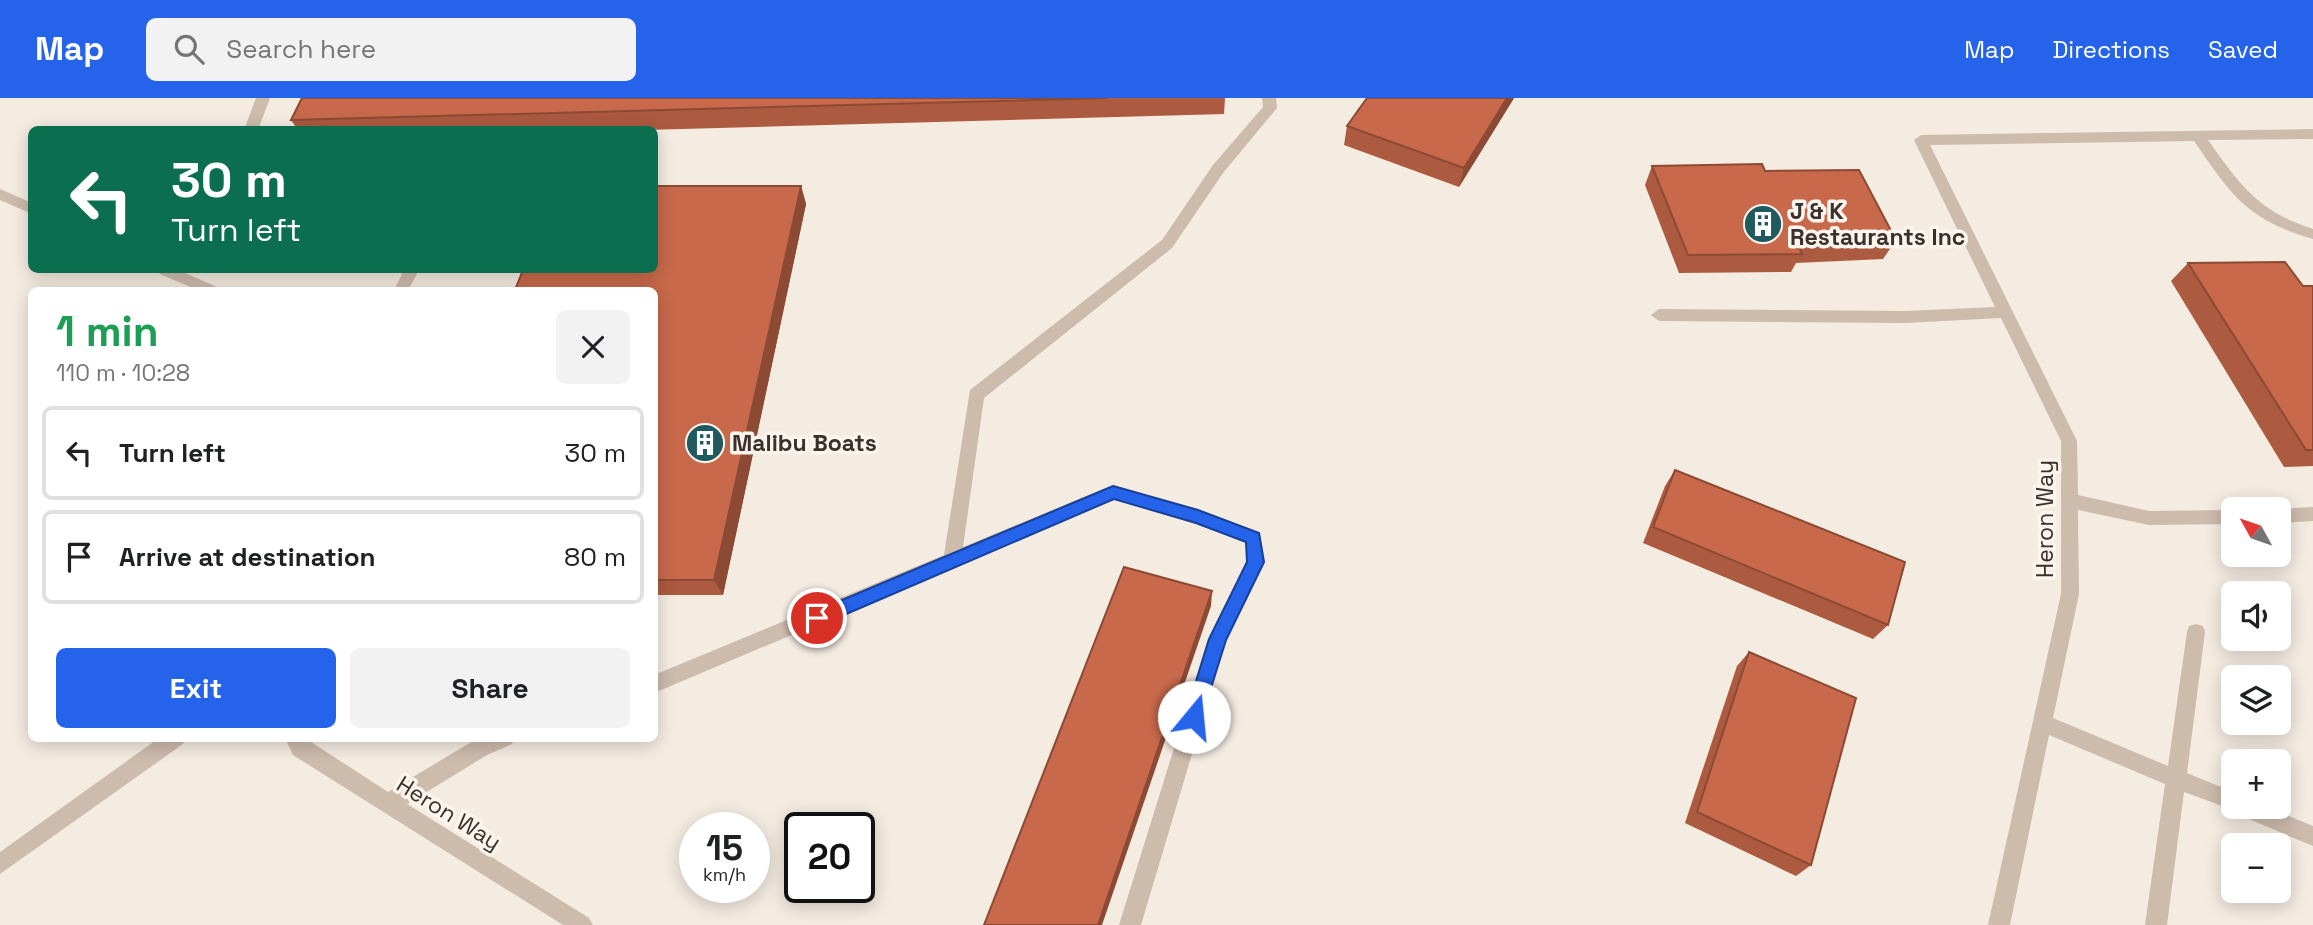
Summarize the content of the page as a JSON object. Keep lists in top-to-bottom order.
{
  "streets": {
    "street": ["Heron Way"]
  },
  "places": {
    "building": ["J & K Restaurants Inc", "Malibu Boats"]
  },
  "north": "top left",
  "page": {
    "header": "Map",
    "search": "Search here",
    "nav": ["Map", "Directions", "Saved"],
    "turn": ["30 m", "Turn left"],
    "heading": ["1 min", "110 m · 10:28"],
    "list": [
      {
        "name": "Turn left",
        "value": "30 m"
      },
      {
        "name": "Arrive at destination",
        "value": "80 m"
      }
    ],
    "map_buttons": ["+", "−"],
    "buttons": ["Exit", "Share"],
    "speed": "15 km/h",
    "limit": "20"
  }
}
